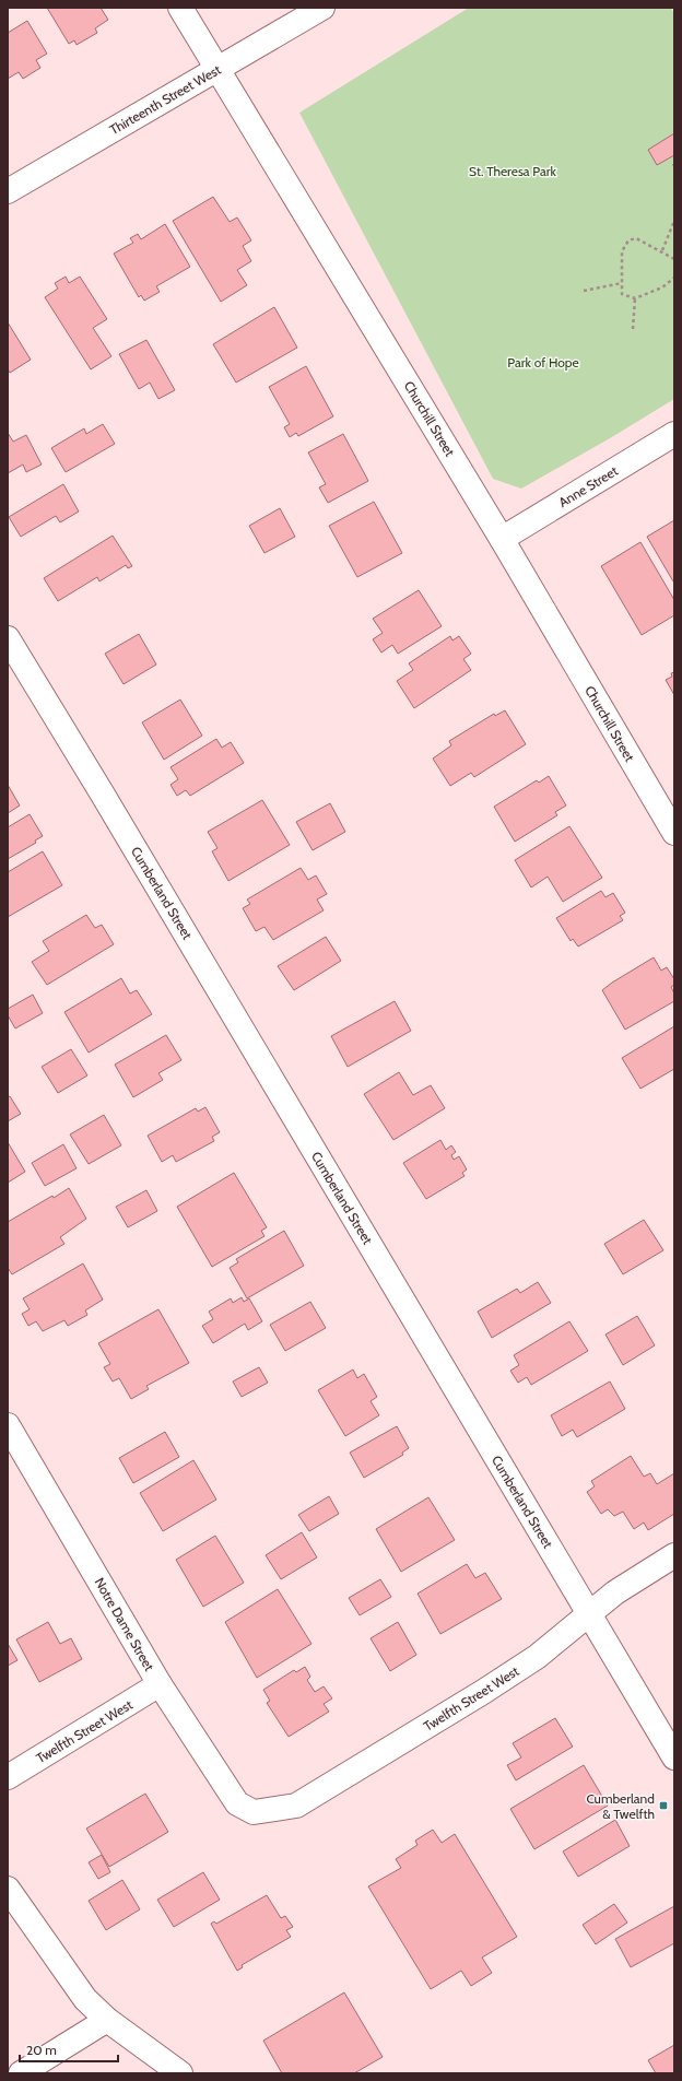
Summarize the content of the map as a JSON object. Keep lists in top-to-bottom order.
{
  "streets": {
    "street": [
      "Thirteenth Street West",
      "Churchill Street",
      "Anne Street",
      "Cumberland Street",
      "Notre Dame Street",
      "Twelfth Street West"
    ]
  },
  "crossings": [
    ["Thirteenth Street West", "Churchill Street"],
    ["Churchill Street", "Anne Street"],
    ["Cumberland Street", "Twelfth Street West"],
    ["Notre Dame Street", "Twelfth Street West"]
  ],
  "parks": ["St. Theresa Park", "Park of Hope"],
  "places": {
    "transit": ["Cumberland & Twelfth"]
  },
  "scale_bar": "20 m"
}
